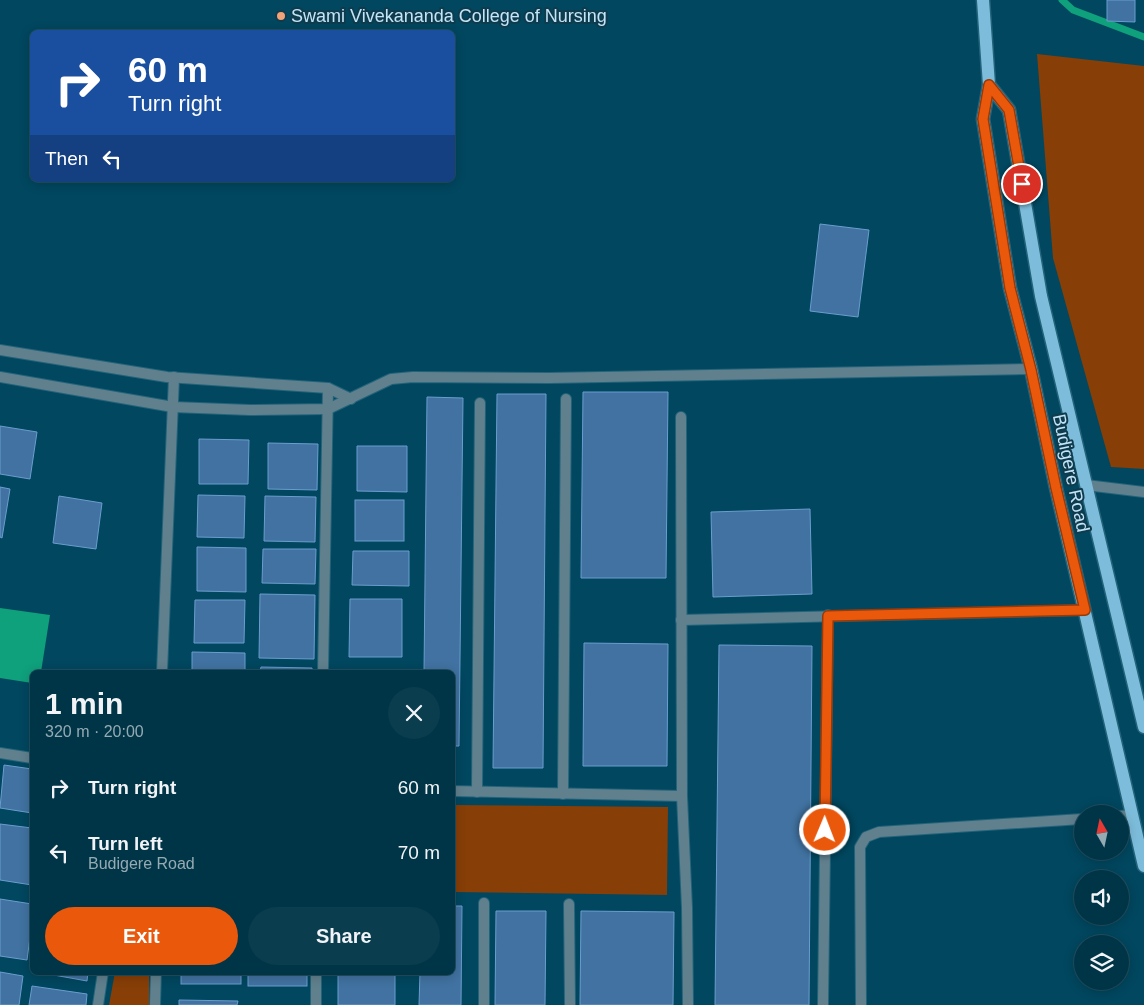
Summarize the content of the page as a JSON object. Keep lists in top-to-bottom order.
{
  "streets": {
    "main road": ["Budigere Road"]
  },
  "places": ["Swami Vivekananda College of Nursing"],
  "north": "top",
  "page": {
    "turn": ["60 m", "Turn right"],
    "then": "Then",
    "heading": ["1 min", "320 m · 20:00"],
    "list": [
      {
        "name": "Turn right",
        "value": "60 m"
      },
      {
        "name": "Turn left",
        "note": "Budigere Road",
        "value": "70 m"
      }
    ],
    "buttons": ["Exit", "Share"]
  }
}
